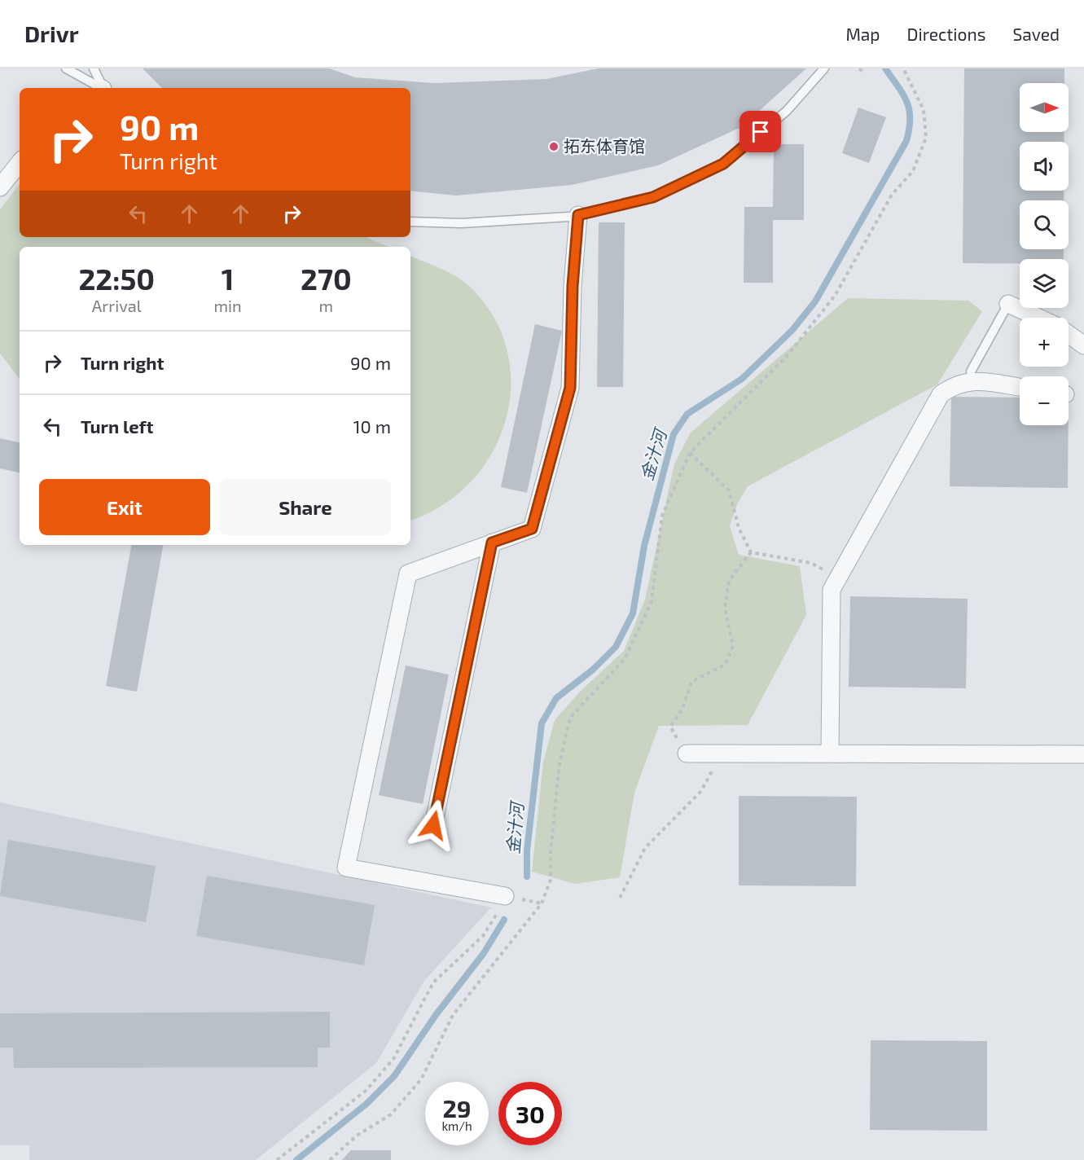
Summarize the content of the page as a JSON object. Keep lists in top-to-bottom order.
{
  "water": ["金汁河"],
  "places": ["拓东体育馆"],
  "north": "right",
  "page": {
    "header": "Drivr",
    "nav": ["Map", "Directions", "Saved"],
    "map_buttons": ["+", "−"],
    "turn": ["90 m", "Turn right"],
    "eta": [
      "22:50",
      "Arrival",
      "1",
      "min",
      "270",
      "m"
    ],
    "list": [
      {
        "name": "Turn right",
        "value": "90 m"
      },
      {
        "name": "Turn left",
        "value": "10 m"
      }
    ],
    "buttons": ["Exit", "Share"],
    "speed": "29 km/h",
    "limit": "30"
  }
}
